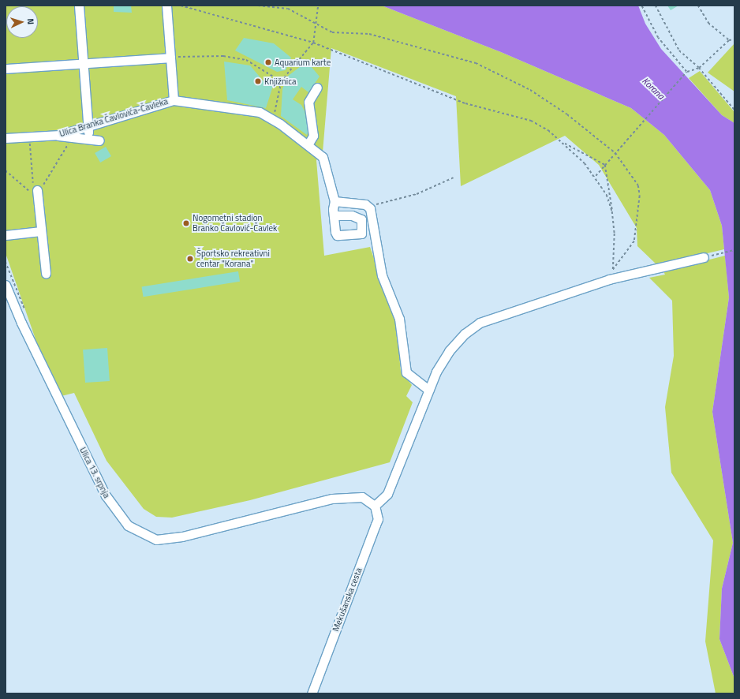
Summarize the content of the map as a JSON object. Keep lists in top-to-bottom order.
{
  "streets": {
    "street": ["Ulica Branka Čavlovića-Čavleka", "Ulica 13. srpnja", "Mekušanska cesta"]
  },
  "crossings": [
    ["Ulica 13. srpnja", "Mekušanska cesta"]
  ],
  "water": ["Korana"],
  "places": [
    "Aquarium karte",
    "Knjižnica",
    "Nogometni stadion Branko Čavlović-Čavlek",
    "Športsko rekreativni centar \"Korana\""
  ],
  "north": "right"
}
